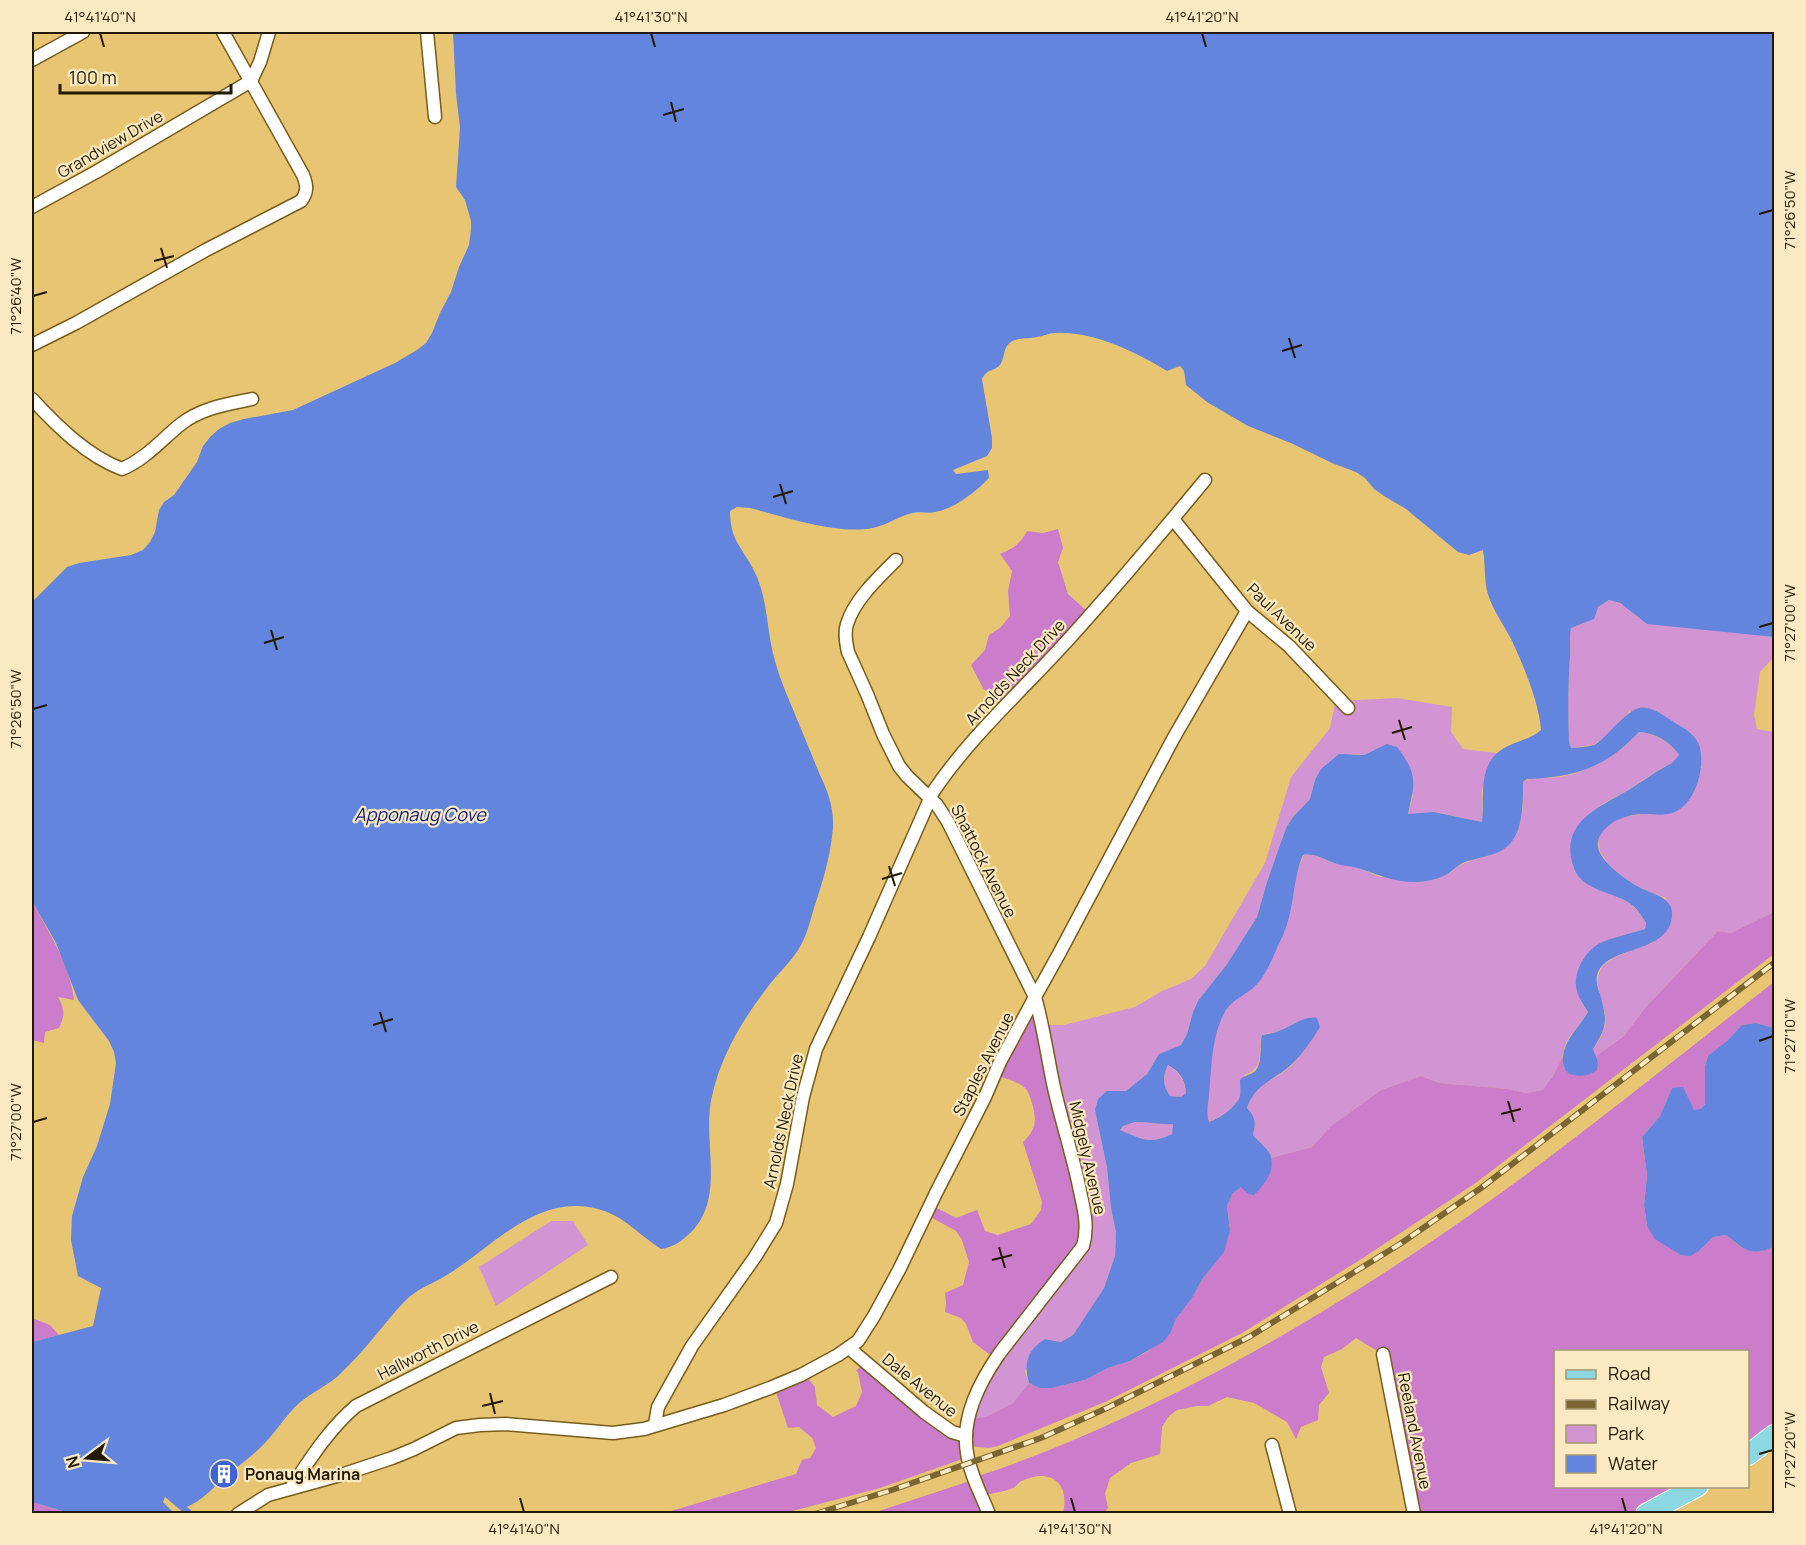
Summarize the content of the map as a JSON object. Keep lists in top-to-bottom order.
{
  "streets": {
    "street": [
      "Grandview Drive",
      "Paul Avenue",
      "Arnolds Neck Drive",
      "Shattock Avenue",
      "Staples Avenue",
      "Midgely Avenue",
      "Hallworth Drive",
      "Dale Avenue",
      "Reeland Avenue"
    ]
  },
  "crossings": [
    ["Paul Avenue", "Arnolds Neck Drive"],
    ["Paul Avenue", "Staples Avenue"],
    ["Arnolds Neck Drive", "Shattock Avenue"],
    ["Arnolds Neck Drive", "Staples Avenue"],
    ["Shattock Avenue", "Staples Avenue"],
    ["Shattock Avenue", "Midgely Avenue"],
    ["Staples Avenue", "Midgely Avenue"],
    ["Staples Avenue", "Dale Avenue"],
    ["Midgely Avenue", "Dale Avenue"]
  ],
  "water": ["Apponaug Cove"],
  "places": {
    "building": ["Ponaug Marina"]
  },
  "legend": [
    "Road",
    "Railway",
    "Park",
    "Water"
  ],
  "scale_bar": "100 m",
  "north": "left",
  "coordinates": [
    "41°41'40\"N",
    "41°41'30\"N",
    "41°41'20\"N",
    "71°26'50\"W",
    "71°26'40\"W",
    "71°27'00\"W",
    "71°27'10\"W",
    "71°27'20\"W"
  ]
}
